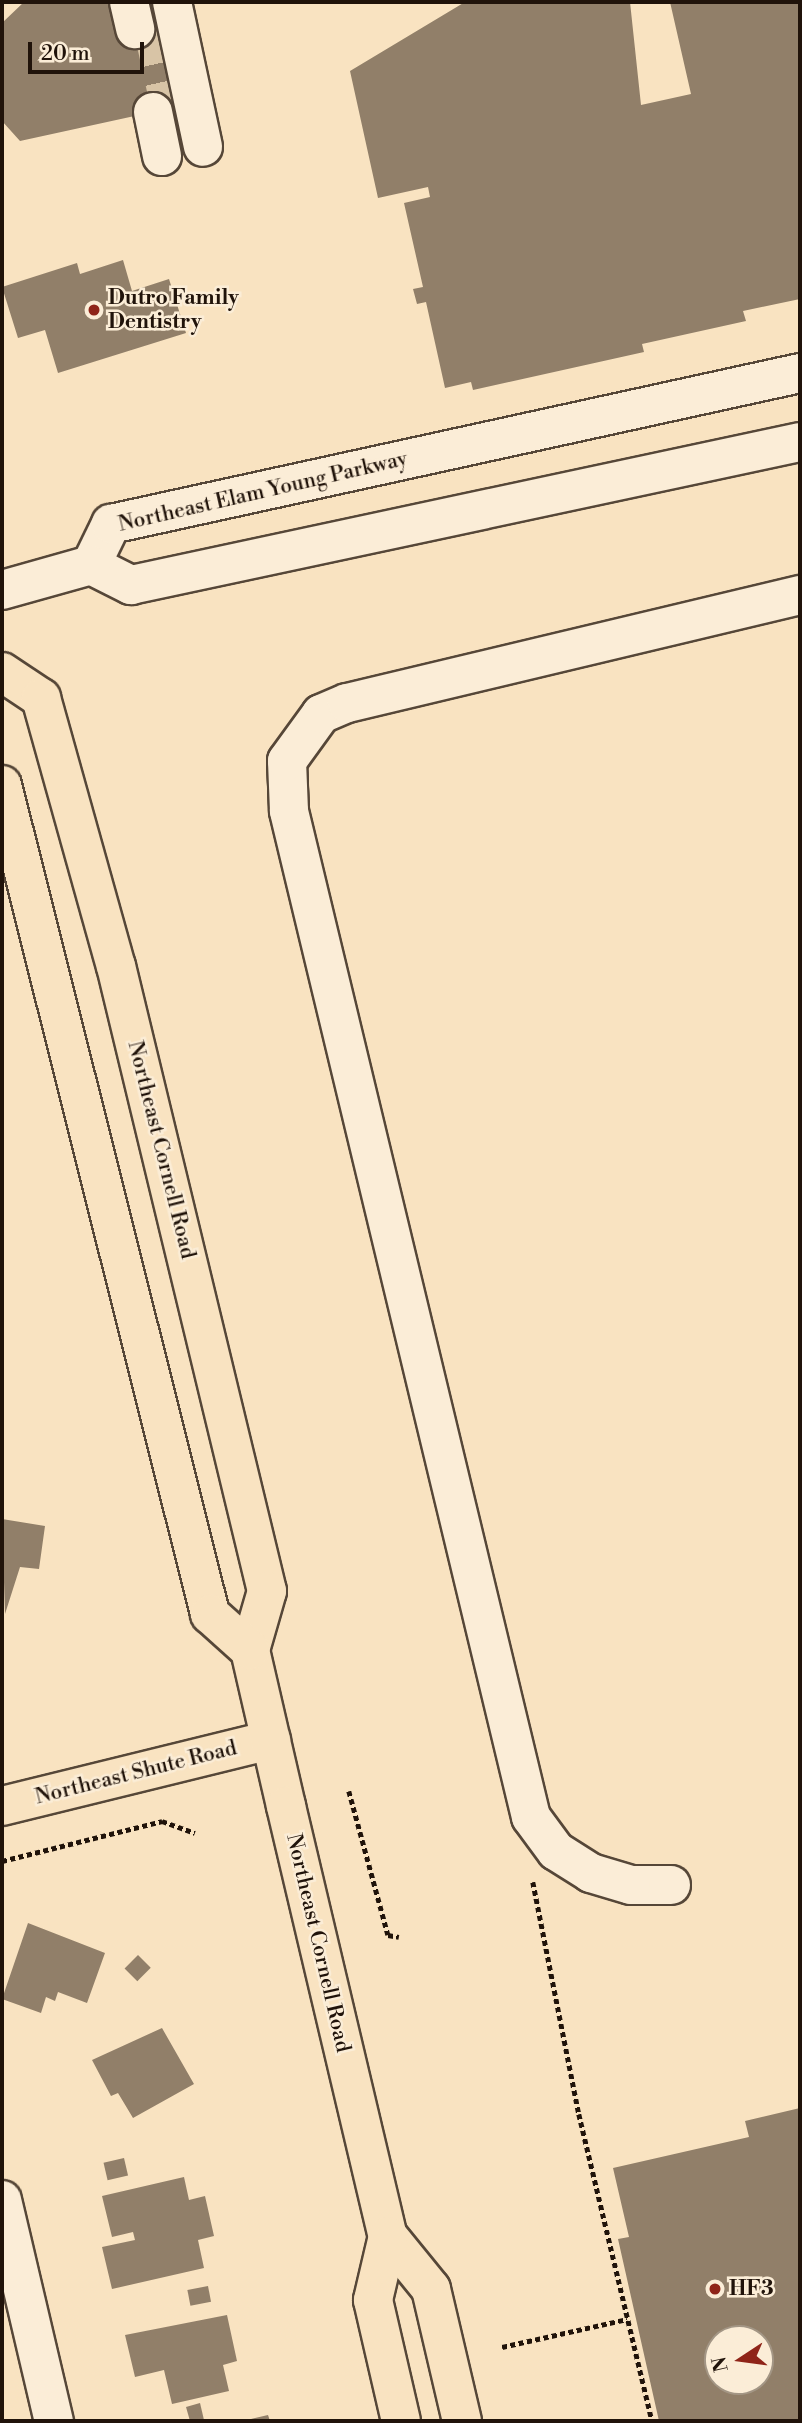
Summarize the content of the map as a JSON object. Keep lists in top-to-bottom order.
{
  "streets": {
    "main road": ["Northeast Cornell Road", "Northeast Shute Road"],
    "street": ["Northeast Elam Young Parkway"]
  },
  "crossings": [
    ["Northeast Cornell Road", "Northeast Shute Road"]
  ],
  "places": ["Dutro Family Dentistry", "HF3"],
  "scale_bar": "20 m",
  "north": "left"
}
